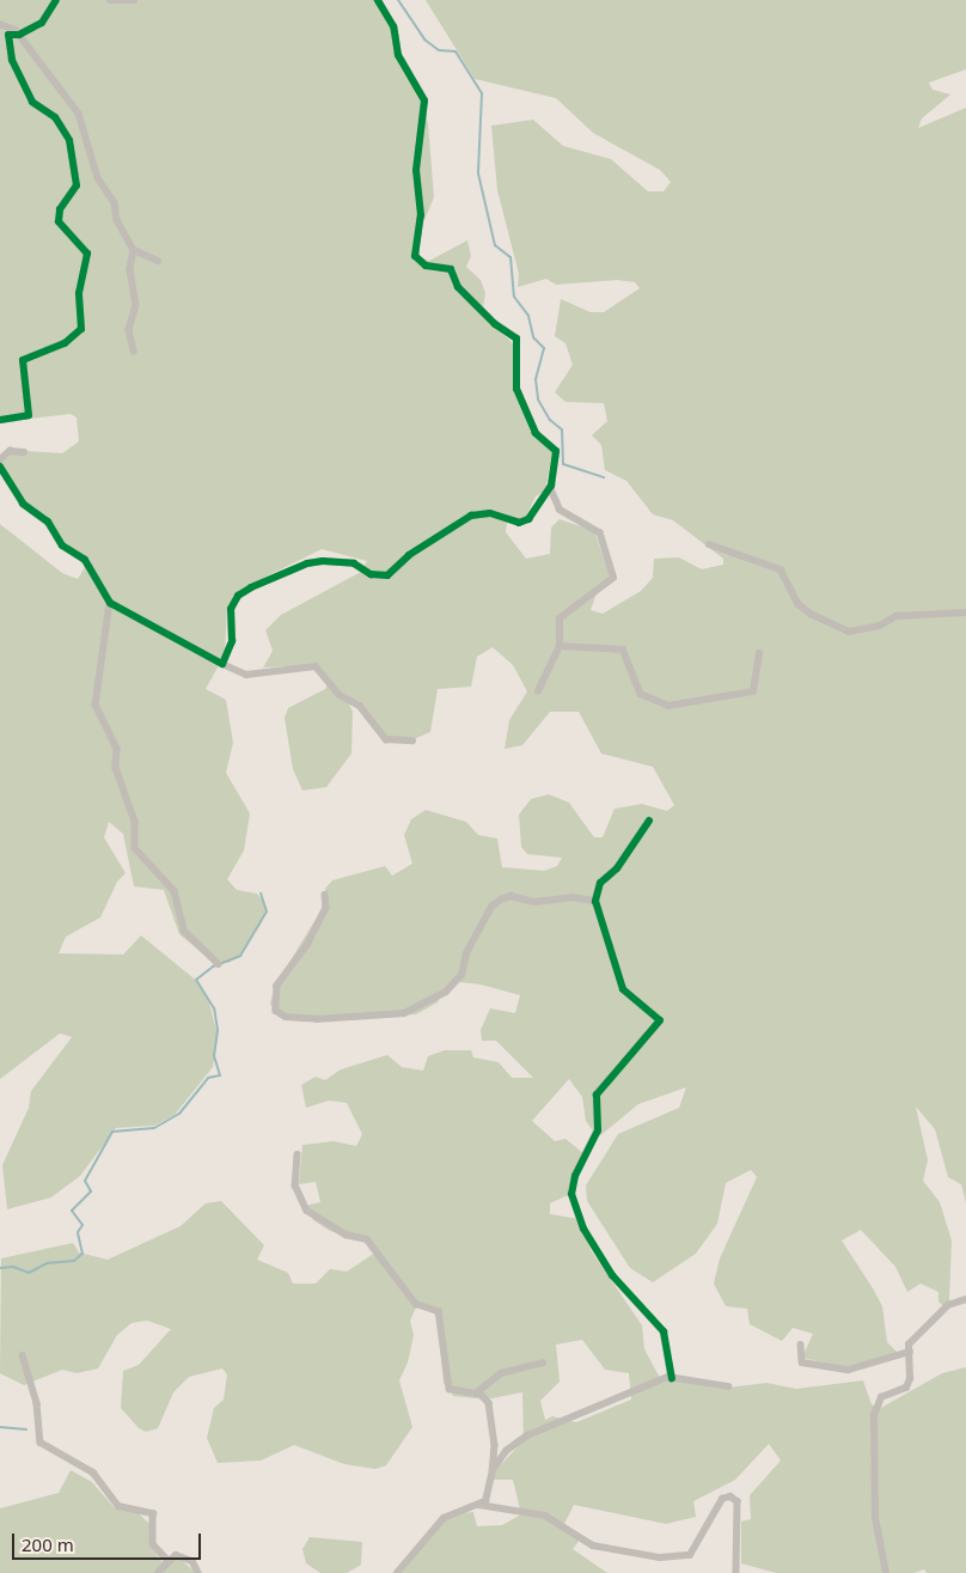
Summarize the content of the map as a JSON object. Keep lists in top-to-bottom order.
{
  "scale_bar": "200 m"
}
